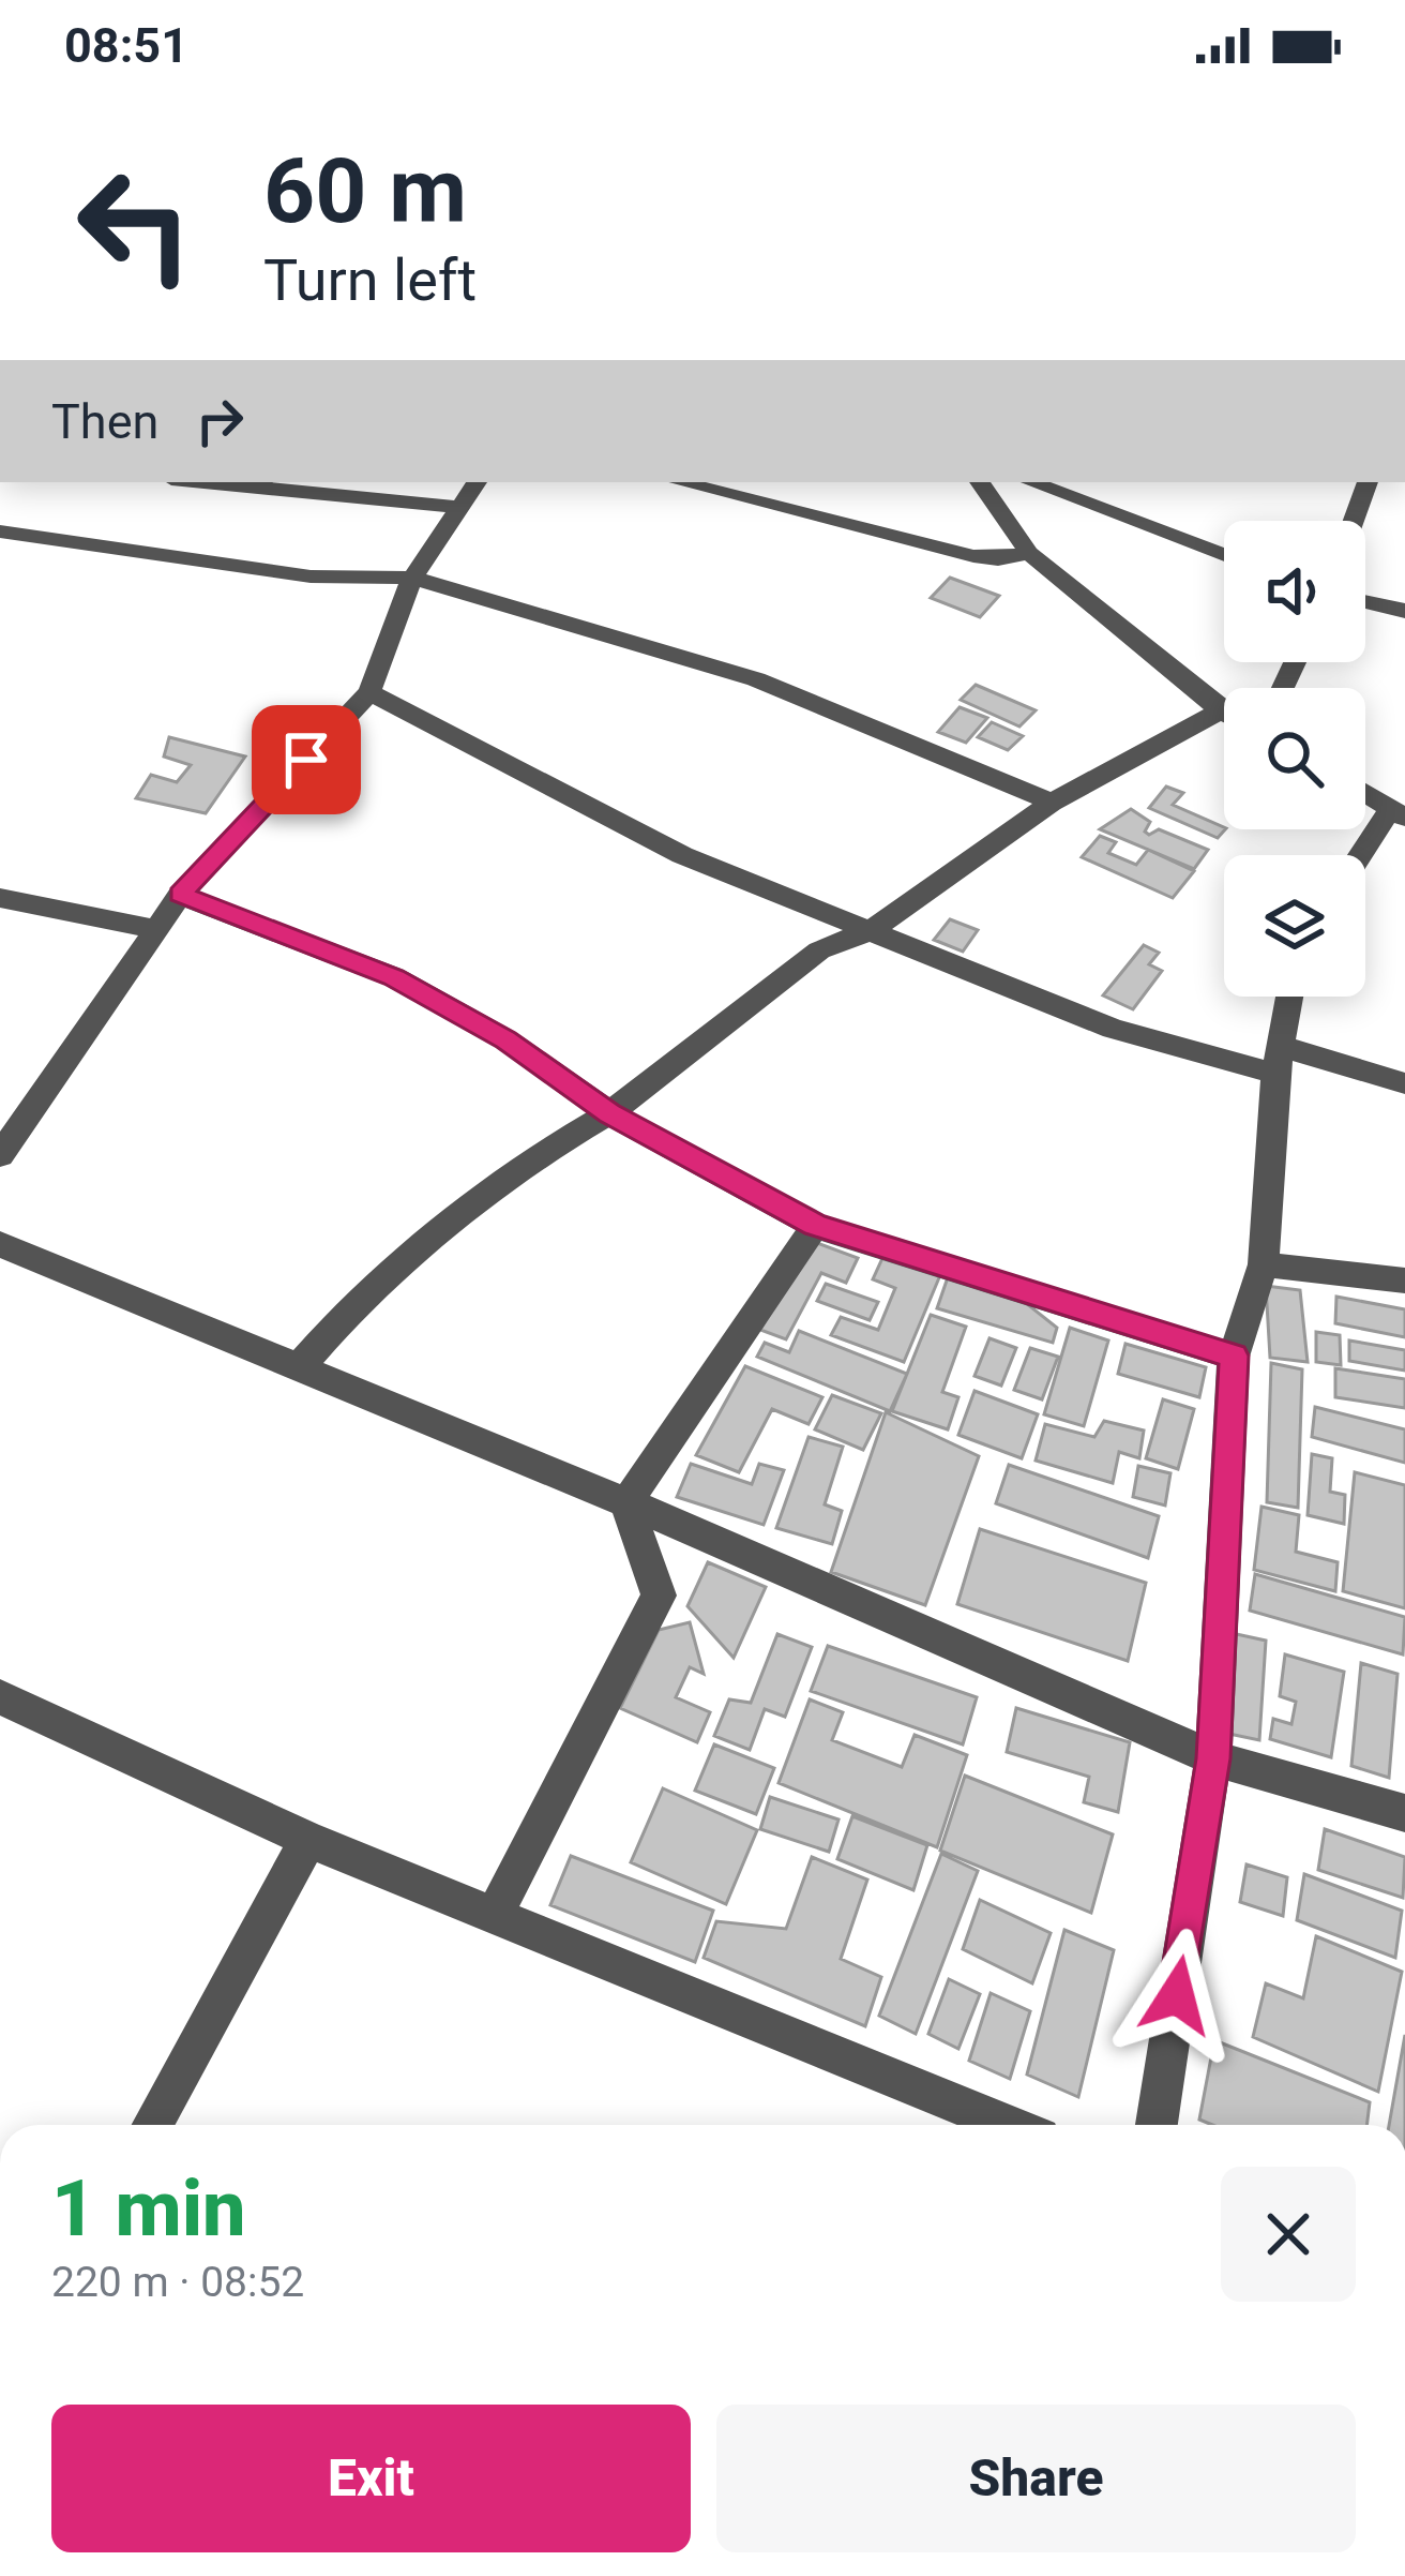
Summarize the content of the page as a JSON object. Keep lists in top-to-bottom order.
{
  "page": {
    "status": "08:51",
    "turn": ["60 m", "Turn left"],
    "then": "Then",
    "heading": ["1 min", "220 m · 08:52"],
    "buttons": ["Exit", "Share"]
  }
}
